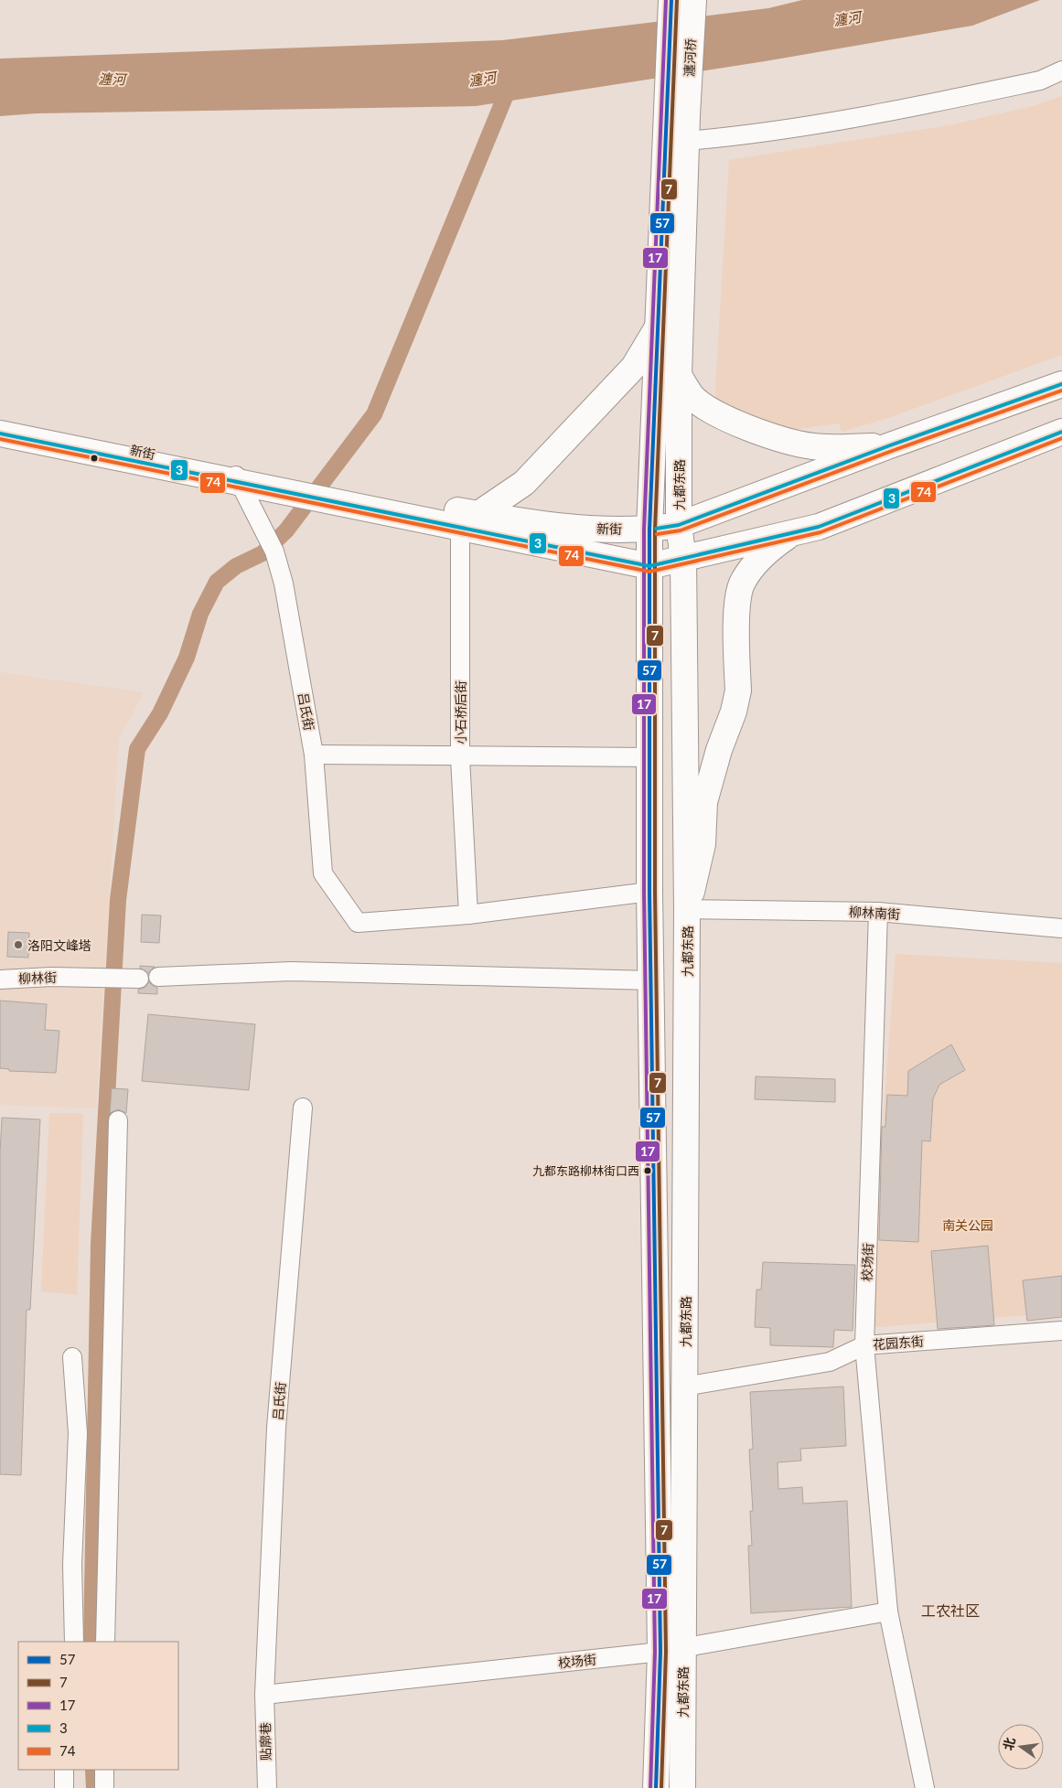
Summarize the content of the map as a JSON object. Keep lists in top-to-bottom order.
{
  "streets": {
    "main road": ["瀍河桥", "新街", "九都东路"],
    "street": [
      "吕氏街",
      "小石桥后街",
      "柳林南街",
      "柳林街",
      "校场街",
      "花园东街",
      "贴廓巷"
    ]
  },
  "crossings": [
    ["瀍河桥", "九都东路"],
    ["新街", "九都东路"],
    ["新街", "吕氏街"],
    ["新街", "小石桥后街"],
    ["九都东路", "柳林南街"],
    ["九都东路", "校场街"],
    ["九都东路", "花园东街"],
    ["吕氏街", "小石桥后街"],
    ["吕氏街", "校场街"],
    ["吕氏街", "贴廓巷"],
    ["柳林南街", "校场街"],
    ["校场街", "花园东街"],
    ["校场街", "贴廓巷"]
  ],
  "districts": ["工农社区"],
  "water": ["瀍河"],
  "parks": ["南关公园"],
  "places": ["洛阳文峰塔", "九都东路柳林街口西"],
  "lines": [
    "transit line 57",
    "transit line 7",
    "transit line 17",
    "transit line 3",
    "transit line 74"
  ],
  "legend": [
    "57",
    "7",
    "17",
    "3",
    "74"
  ],
  "north": "left"
}
